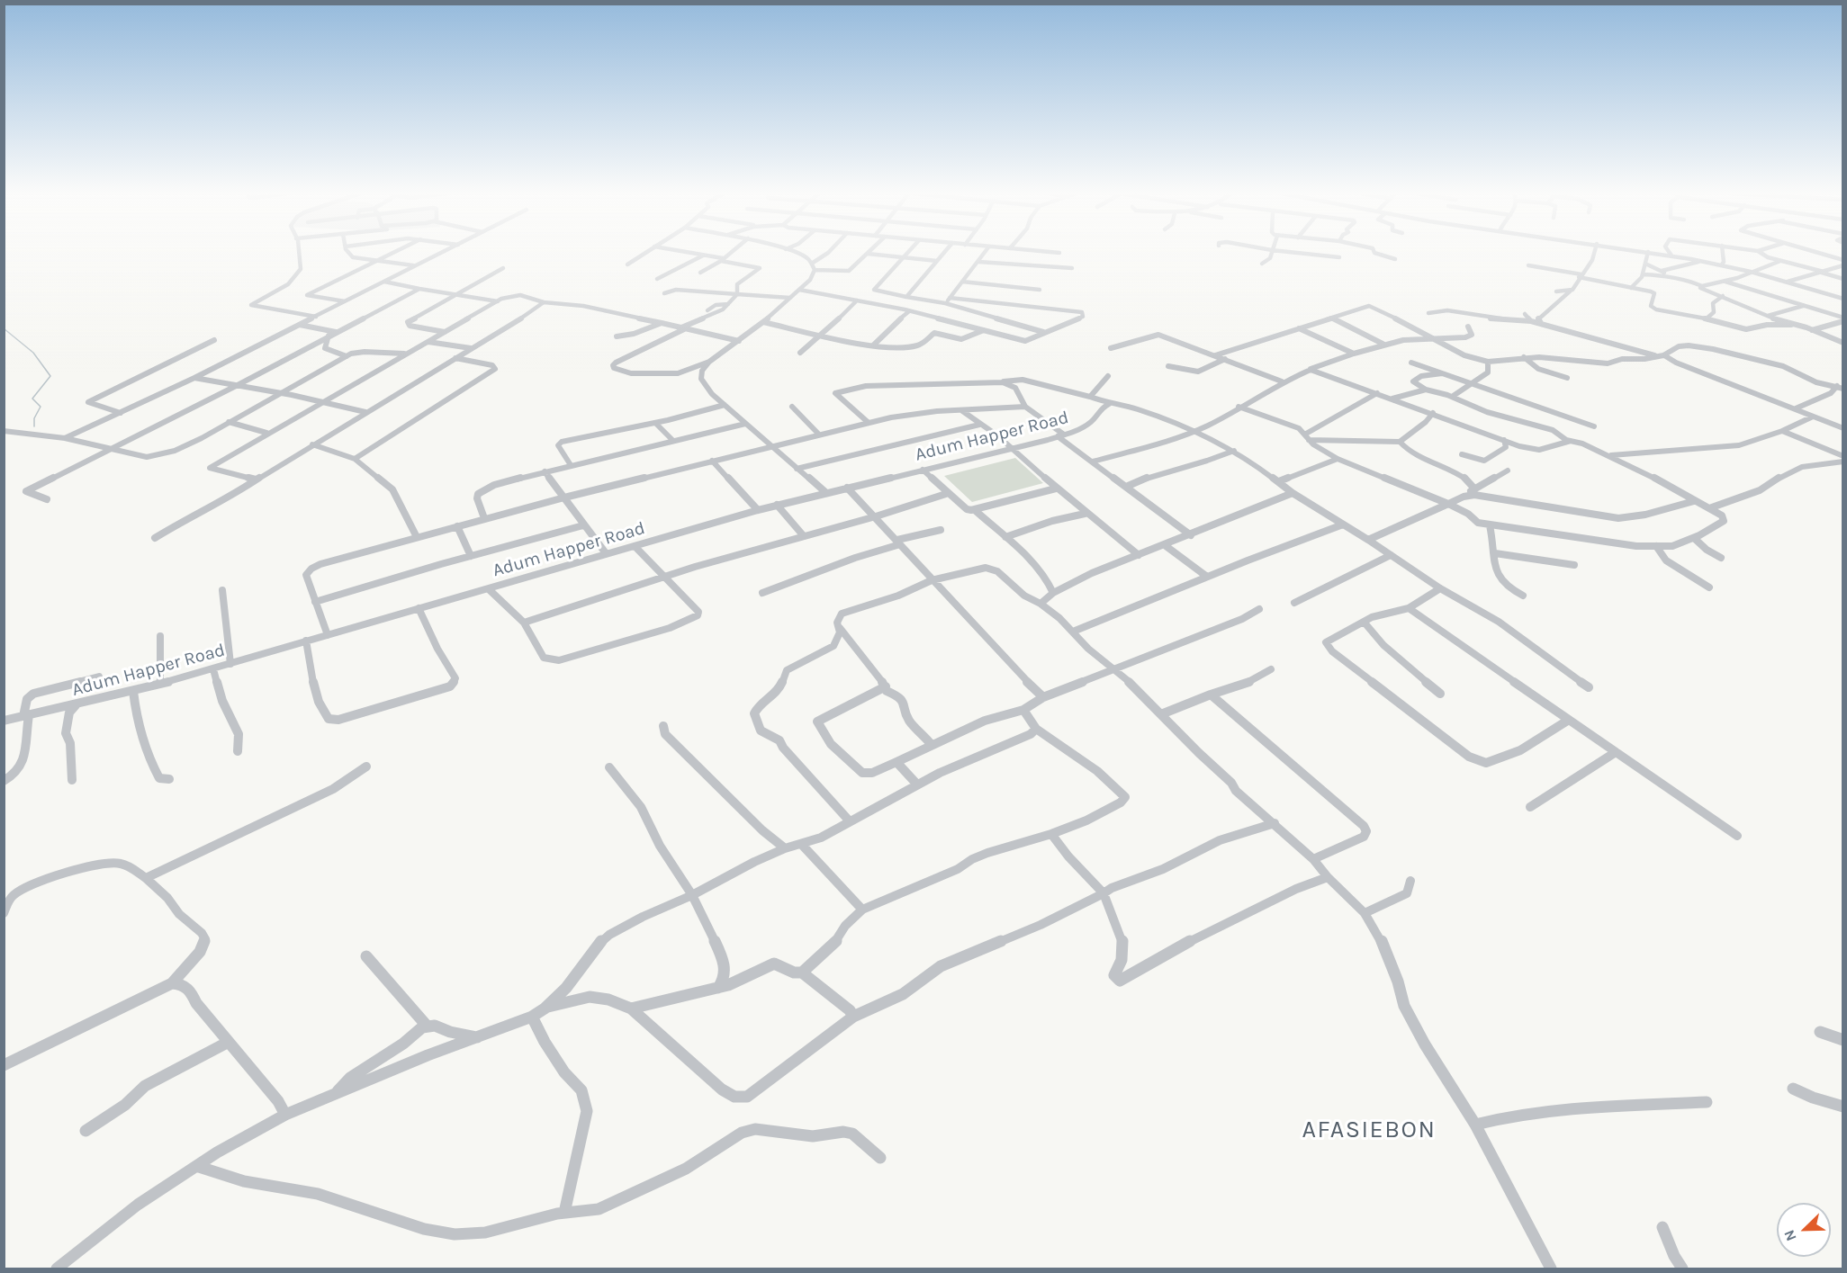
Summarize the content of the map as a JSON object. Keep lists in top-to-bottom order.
{
  "streets": {
    "street": ["Adum Happer Road"]
  },
  "districts": ["AFASIEBON"],
  "north": "bottom left"
}
